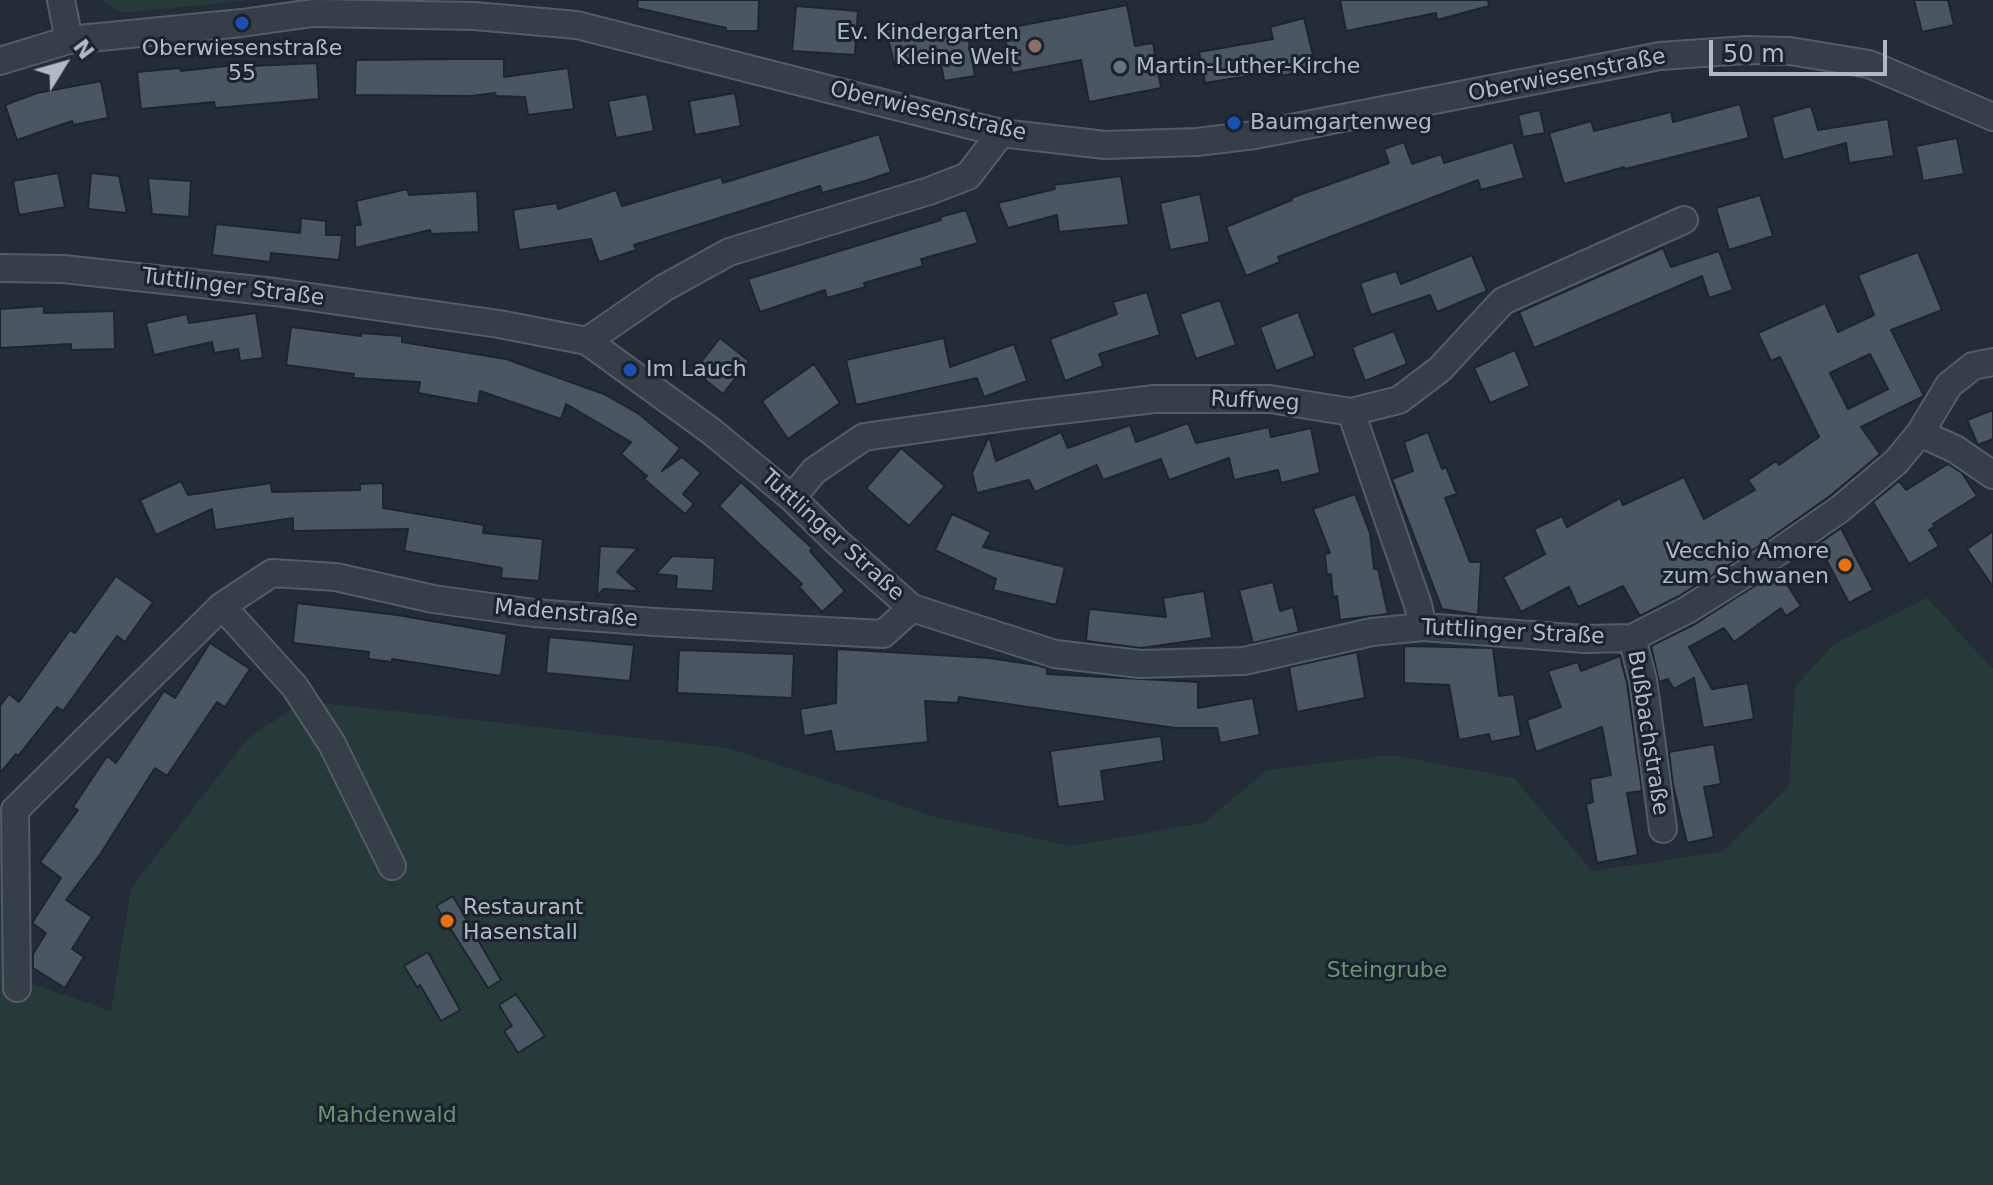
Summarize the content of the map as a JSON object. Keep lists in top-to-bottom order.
{
  "streets": {
    "street": [
      "Oberwiesenstraße",
      "Tuttlinger Straße",
      "Ruffweg",
      "Madenstraße",
      "Bußbachstraße"
    ]
  },
  "crossings": [
    ["Tuttlinger Straße", "Ruffweg"],
    ["Tuttlinger Straße", "Madenstraße"],
    ["Tuttlinger Straße", "Bußbachstraße"]
  ],
  "parks": ["Steingrube", "Mahdenwald"],
  "places": [
    "Oberwiesenstraße 55",
    "Ev. Kindergarten Kleine Welt",
    "Martin-Luther-Kirche",
    "Baumgartenweg",
    "Im Lauch",
    "Vecchio Amore zum Schwanen",
    "Restaurant Hasenstall"
  ],
  "scale_bar": "50 m",
  "north": "top right"
}
